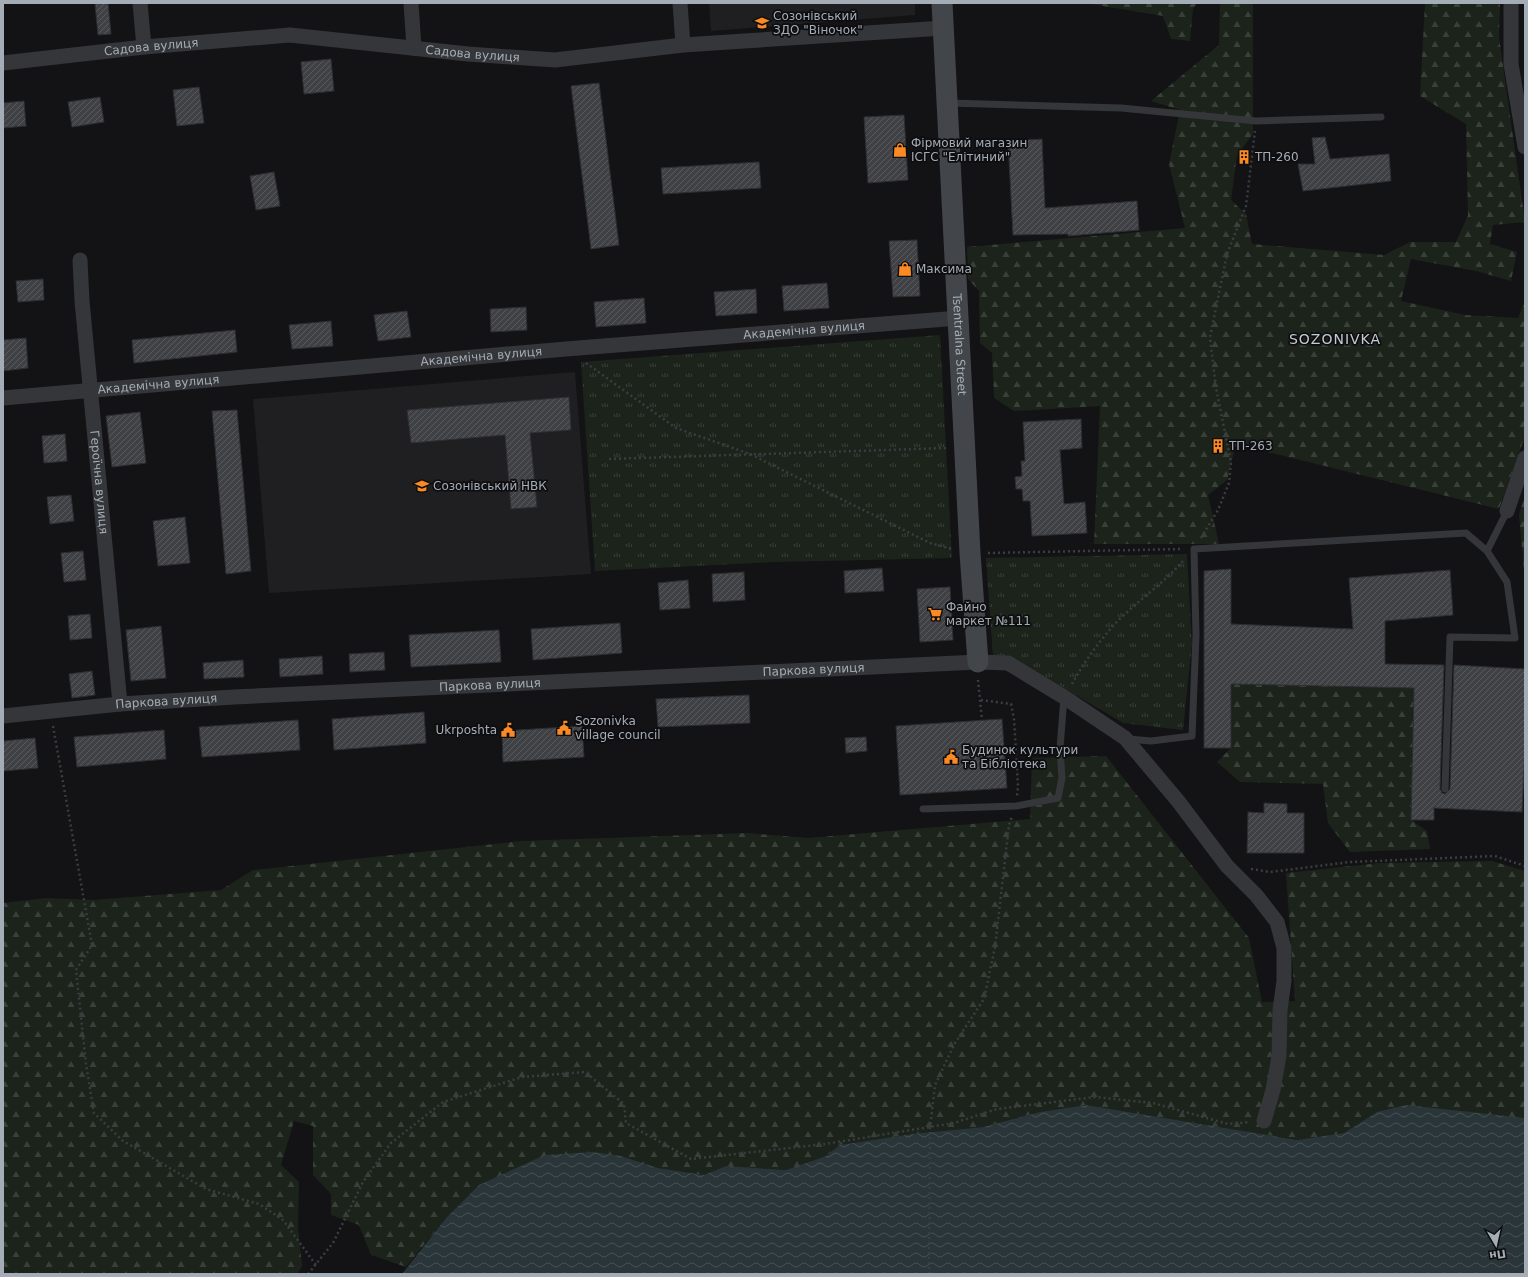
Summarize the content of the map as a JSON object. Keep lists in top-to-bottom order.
{
  "streets": {
    "street": [
      "Садова вулиця",
      "Академічна вулиця",
      "Tsentralna Street",
      "Героїчна вулиця",
      "Паркова вулиця"
    ]
  },
  "crossings": [
    ["Садова вулиця", "Tsentralna Street"],
    ["Академічна вулиця", "Tsentralna Street"],
    ["Академічна вулиця", "Героїчна вулиця"],
    ["Tsentralna Street", "Паркова вулиця"],
    ["Героїчна вулиця", "Паркова вулиця"]
  ],
  "districts": ["SOZONIVKA"],
  "places": {
    "school or university": ["Созонівський ЗДО \"Віночок\"", "Созонівський НВК"],
    "shop": ["Фірмовий магазин ІСГС \"Елітиний\"", "Максима"],
    "building": ["ТП-260", "ТП-263"],
    "supermarket": ["Файно маркет №111"],
    "public building": ["Sozonivka village council", "Ukrposhta", "Будинок культури та Бібліотека"]
  },
  "north": "bottom"
}
